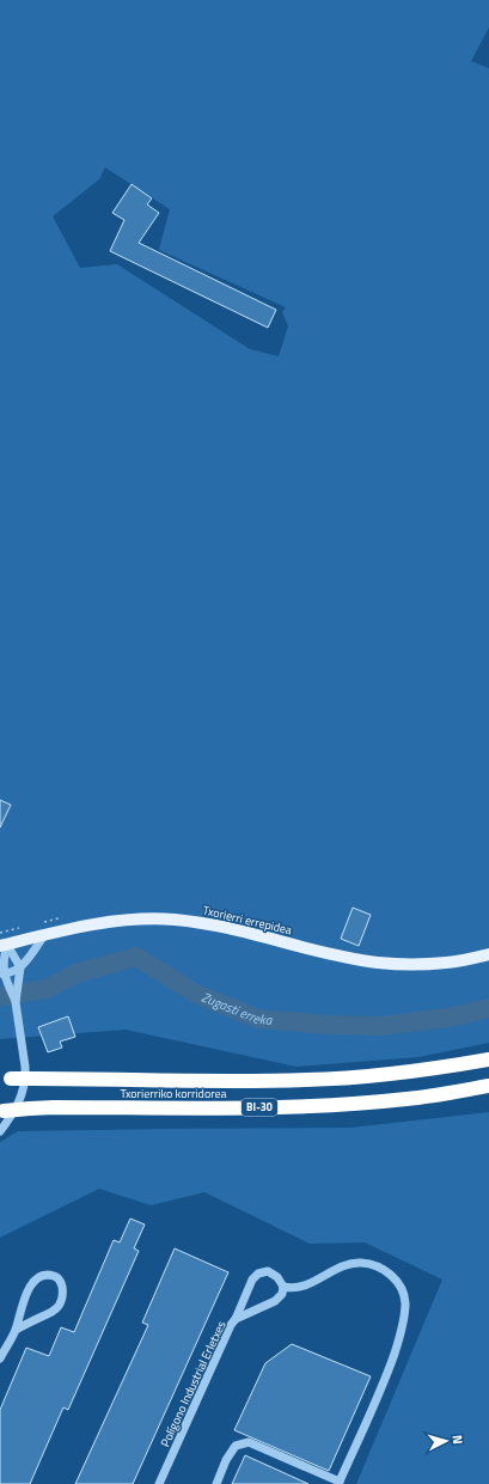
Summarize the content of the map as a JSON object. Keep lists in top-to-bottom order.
{
  "streets": {
    "highway": ["Txorierriko korridorea", "BI-30"],
    "main road": ["Txorierri errepidea"],
    "street": ["Polígono Industrial Erletxes"]
  },
  "water": ["Zugasti erreka"],
  "north": "right"
}
